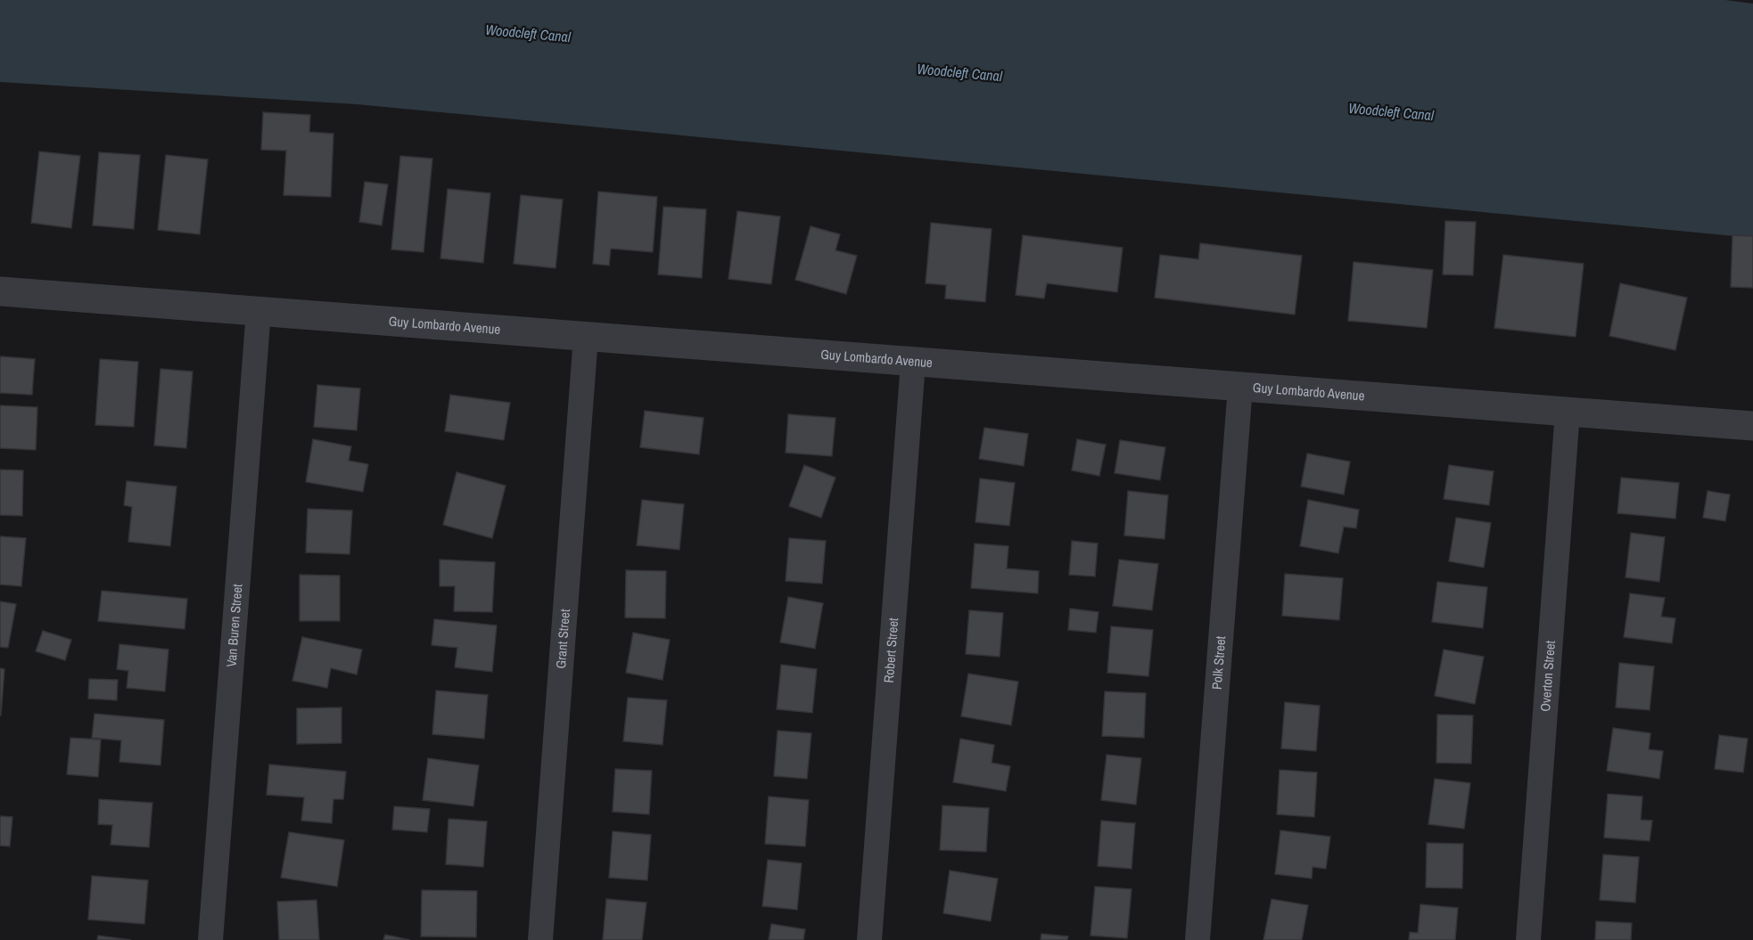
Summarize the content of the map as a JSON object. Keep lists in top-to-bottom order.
{
  "streets": {
    "street": [
      "Guy Lombardo Avenue",
      "Van Buren Street",
      "Grant Street",
      "Robert Street",
      "Polk Street",
      "Overton Street"
    ]
  },
  "crossings": [
    ["Guy Lombardo Avenue", "Van Buren Street"],
    ["Guy Lombardo Avenue", "Grant Street"],
    ["Guy Lombardo Avenue", "Robert Street"],
    ["Guy Lombardo Avenue", "Polk Street"],
    ["Guy Lombardo Avenue", "Overton Street"]
  ],
  "water": ["Woodcleft Canal"]
}
